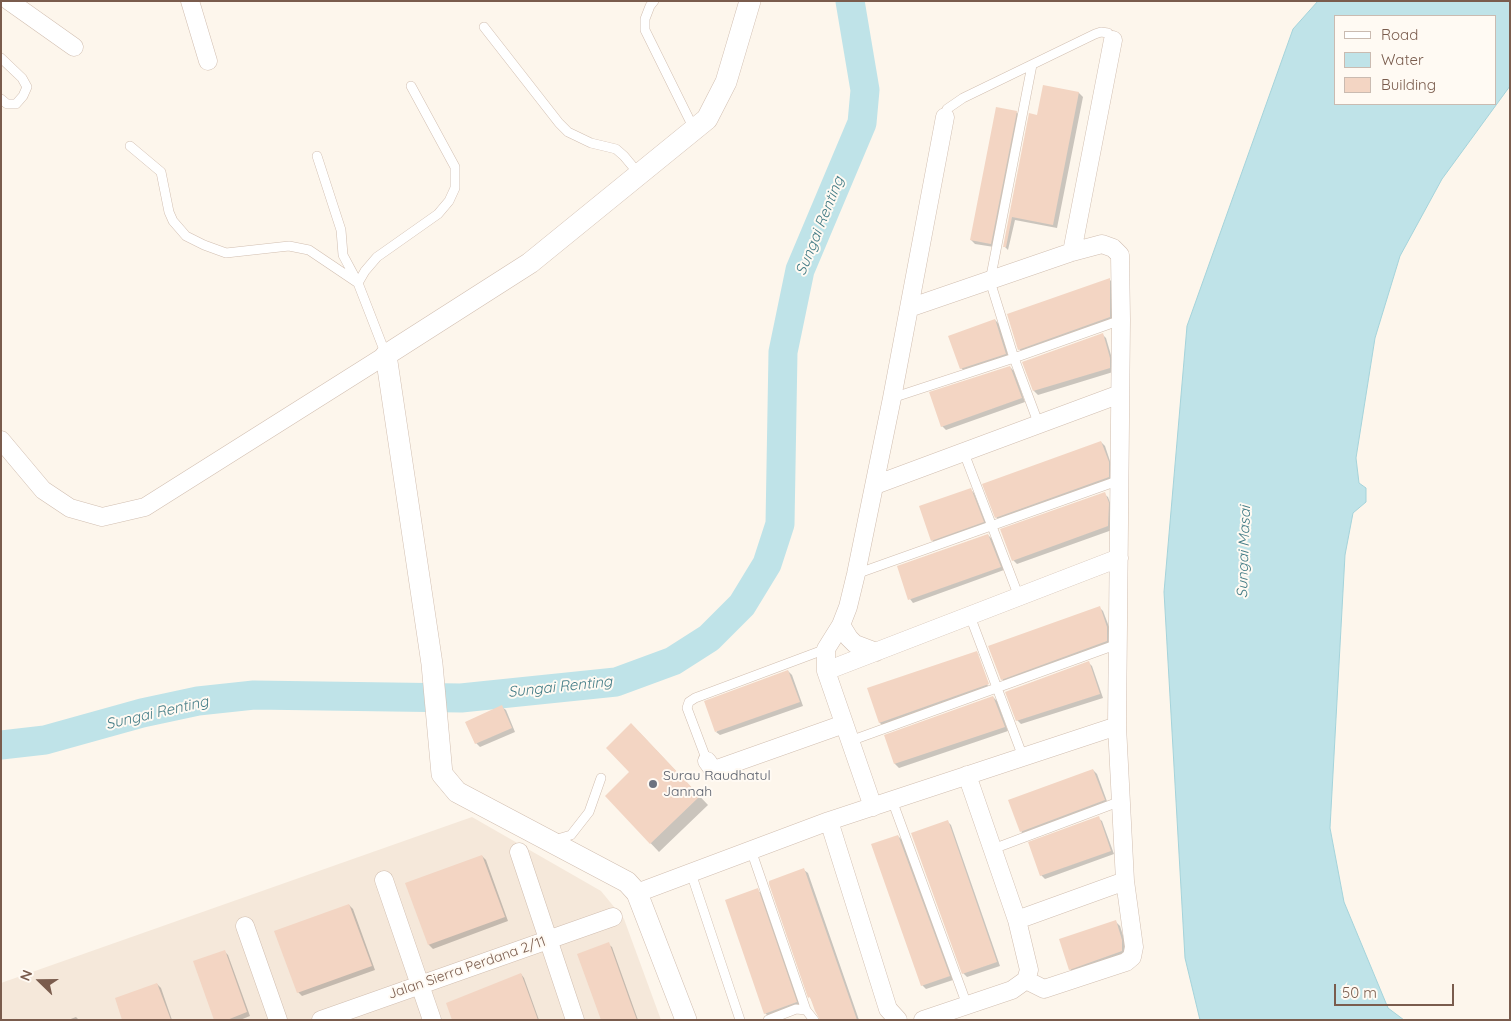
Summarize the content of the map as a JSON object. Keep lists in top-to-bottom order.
{
  "streets": {
    "street": ["Jalan Sierra Perdana 2/11"]
  },
  "water": ["Sungai Renting", "Sungai Masai"],
  "places": ["Surau Raudhatul Jannah"],
  "legend": ["Road", "Water", "Building"],
  "scale_bar": "50 m",
  "north": "left"
}
